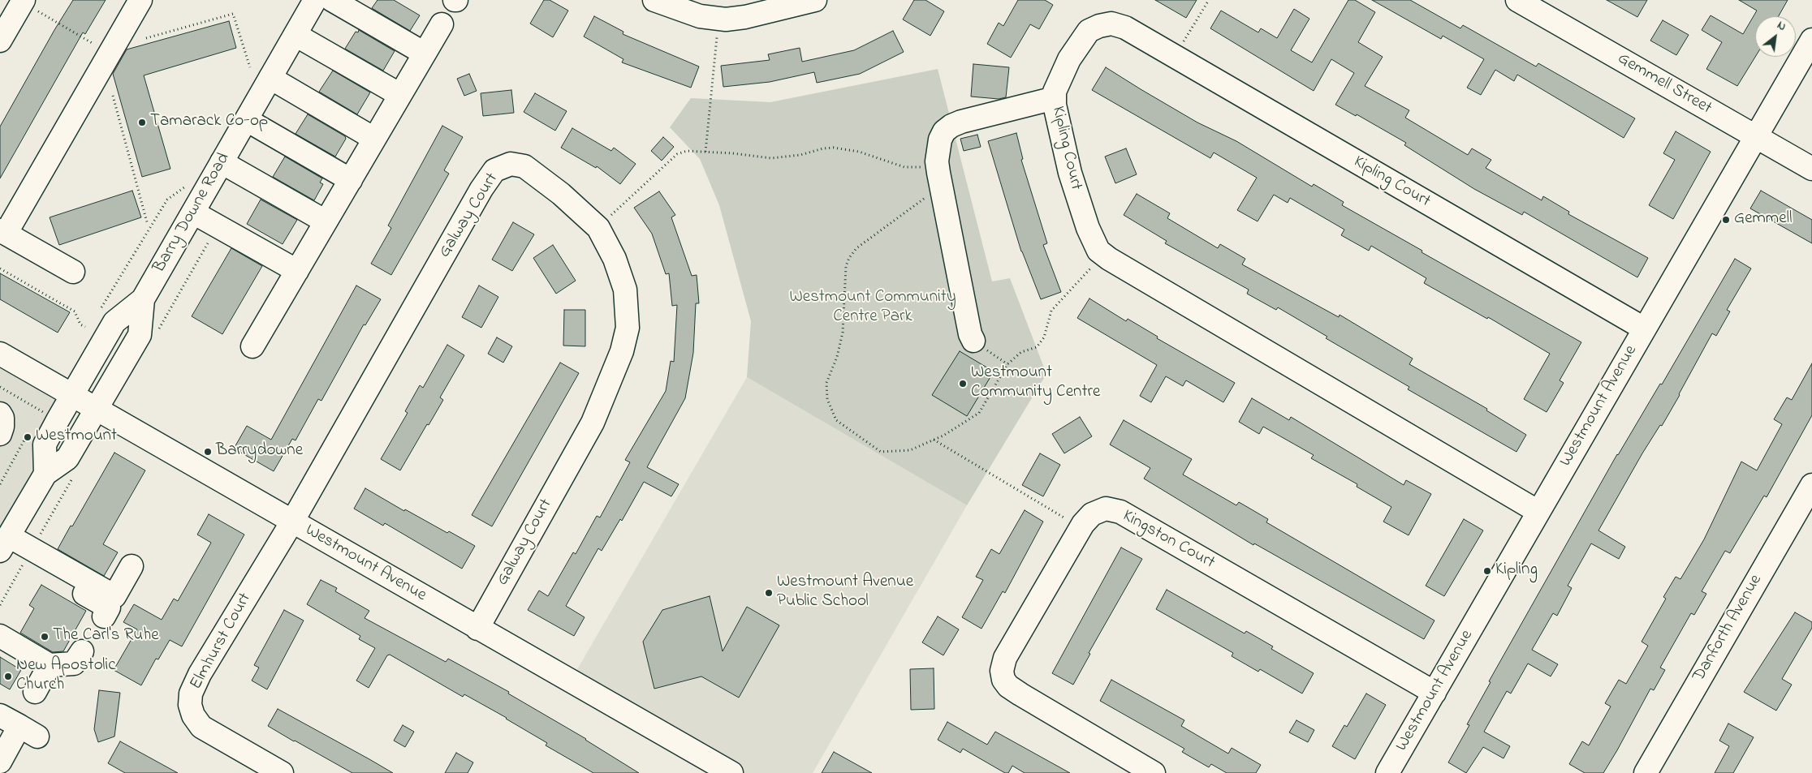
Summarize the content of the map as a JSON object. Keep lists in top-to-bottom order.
{
  "streets": {
    "street": [
      "Gemmell Street",
      "Kipling Court",
      "Barry Downe Road",
      "Galway Court",
      "Westmount Avenue",
      "Kingston Court",
      "Danforth Avenue",
      "Elmhurst Court"
    ]
  },
  "crossings": [
    ["Gemmell Street", "Westmount Avenue"],
    ["Kipling Court", "Westmount Avenue"],
    ["Barry Downe Road", "Westmount Avenue"],
    ["Galway Court", "Westmount Avenue"],
    ["Galway Court", "Elmhurst Court"],
    ["Westmount Avenue", "Kingston Court"],
    ["Westmount Avenue", "Elmhurst Court"]
  ],
  "parks": ["Westmount Community Centre Park"],
  "places": [
    "Tamarack Co-op",
    "Gemmell",
    "Westmount Community Centre",
    "Westmount",
    "Barrydowne",
    "Kipling",
    "Westmount Avenue Public School",
    "The Carl's Ruhe",
    "New Apostolic Church"
  ],
  "north": "top right"
}
